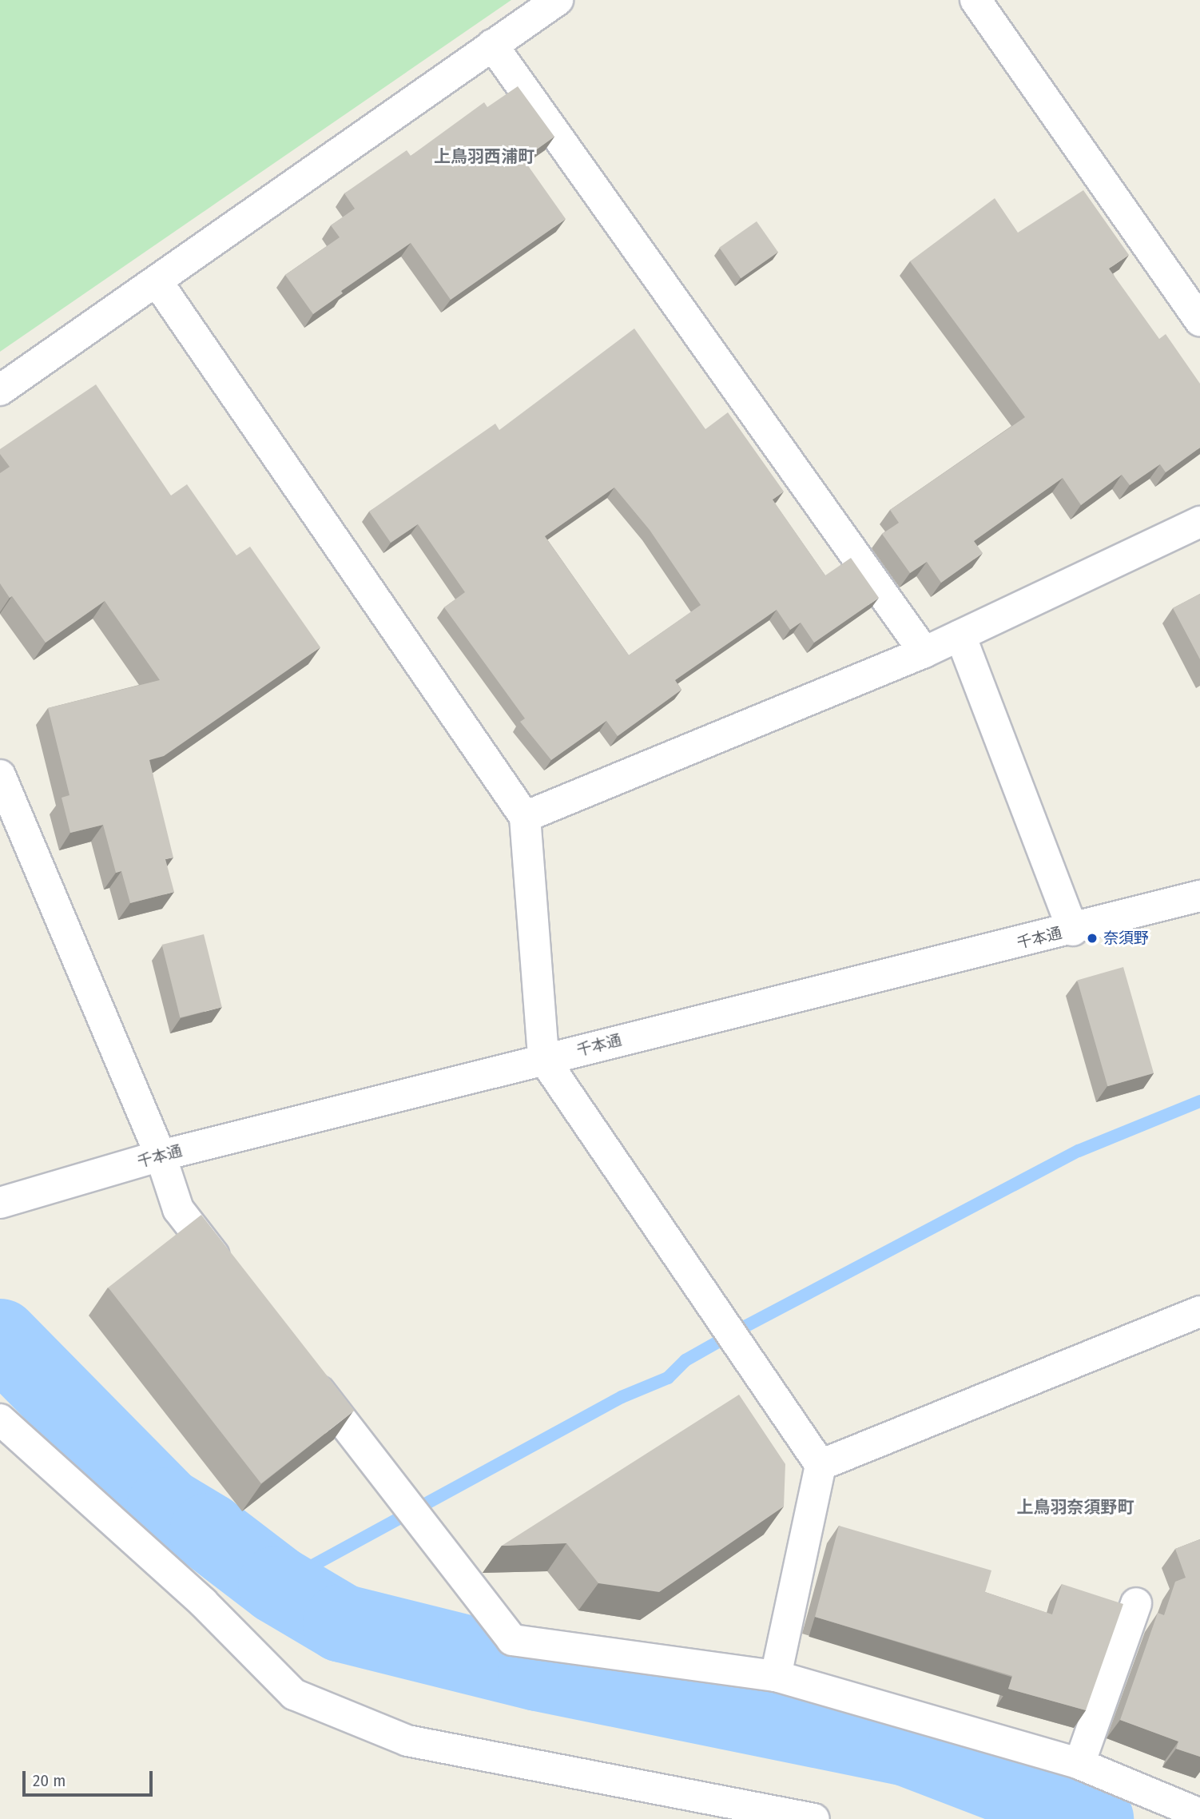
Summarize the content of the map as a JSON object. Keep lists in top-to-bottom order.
{
  "streets": {
    "street": ["千本通"]
  },
  "districts": ["上鳥羽西浦町", "上鳥羽奈須野町"],
  "places": ["奈須野"],
  "scale_bar": "20 m"
}
